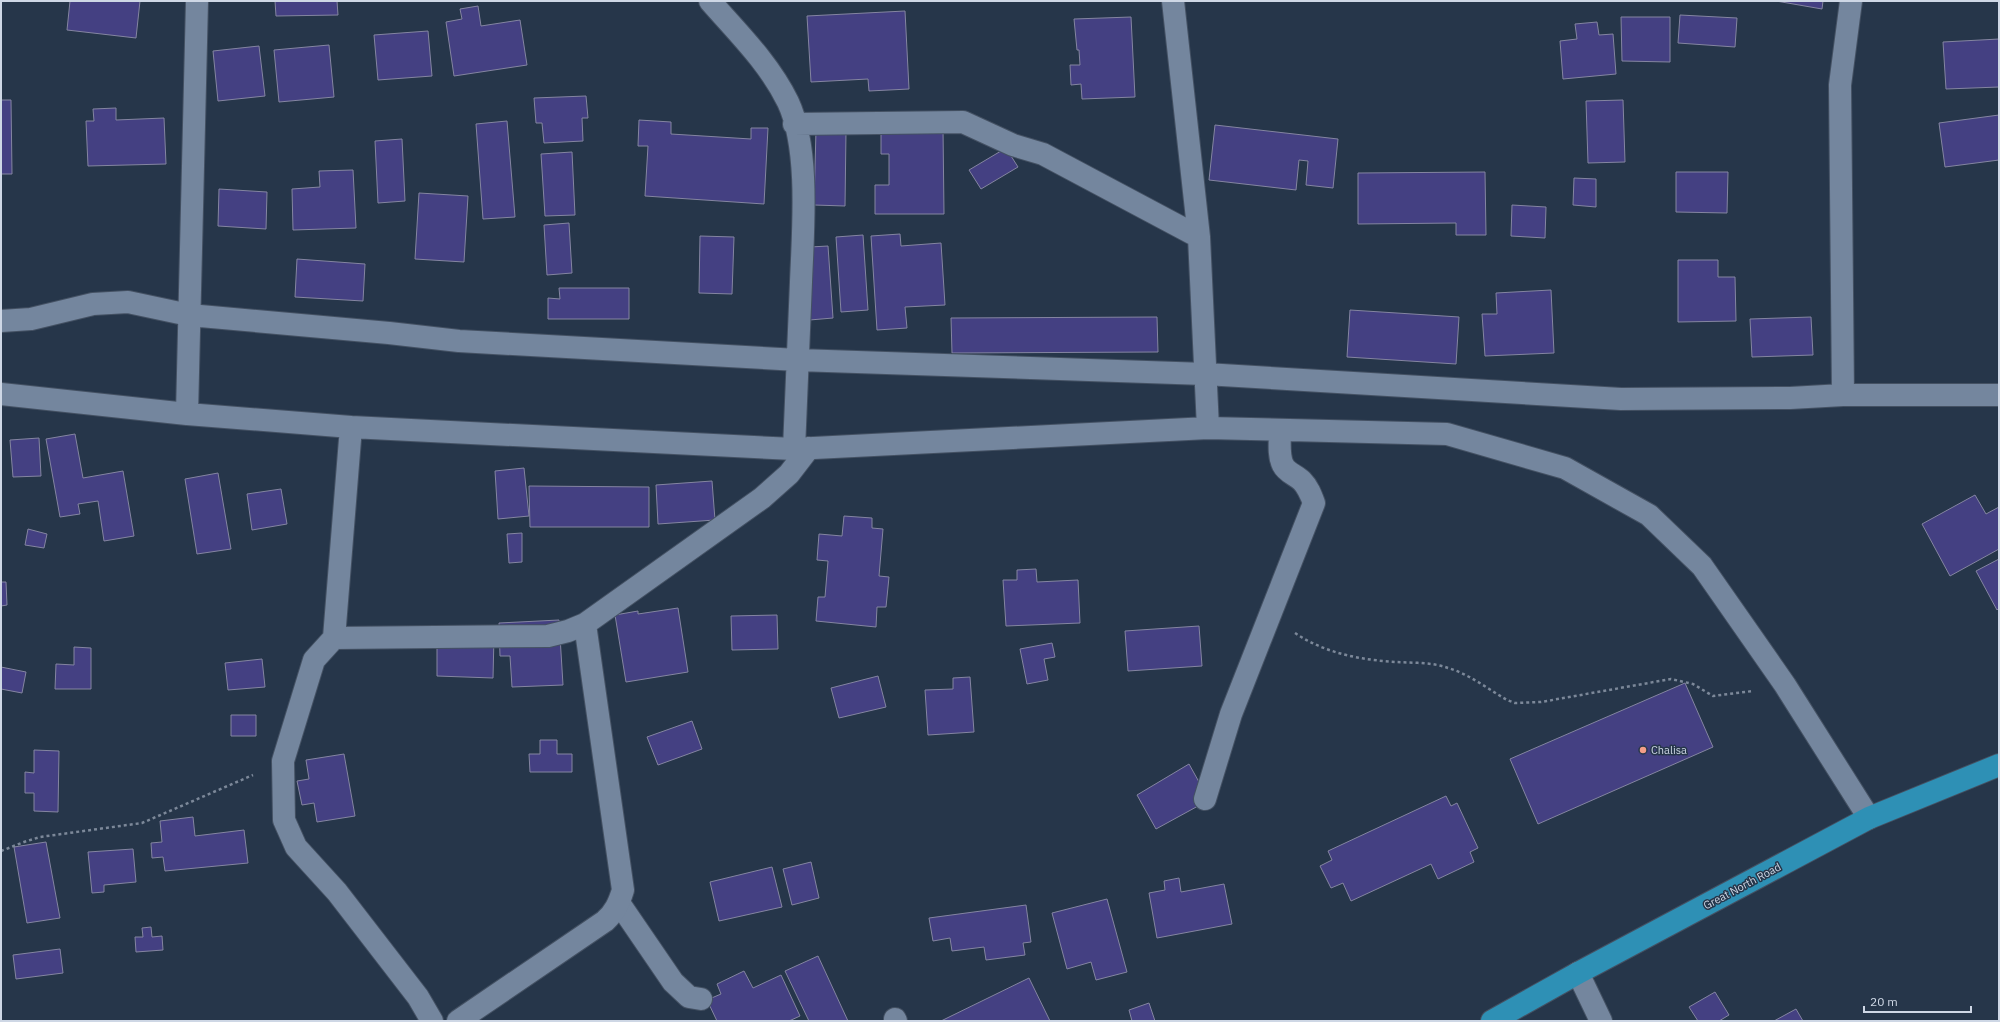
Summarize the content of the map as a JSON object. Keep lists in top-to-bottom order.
{
  "streets": {
    "highway": ["Great North Road"]
  },
  "places": ["Chalisa"],
  "scale_bar": "20 m"
}
